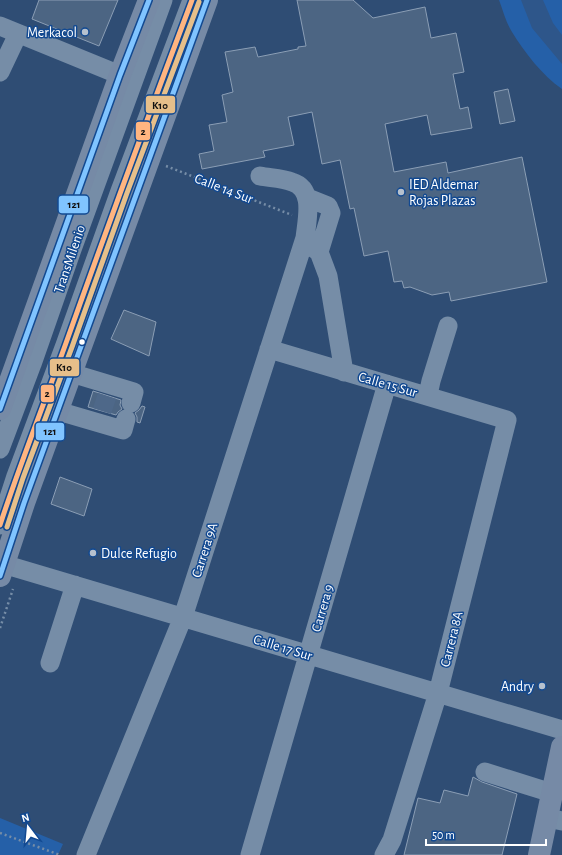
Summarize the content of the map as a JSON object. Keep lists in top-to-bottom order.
{
  "streets": {
    "street": [
      "TransMilenio",
      "Calle 15 Sur",
      "Carrera 9A",
      "Carrera 9",
      "Carrera 8A",
      "Calle 17 Sur"
    ],
    "path": ["Calle 14 Sur"]
  },
  "crossings": [
    ["Calle 15 Sur", "Carrera 9A"],
    ["Calle 15 Sur", "Carrera 9"],
    ["Calle 15 Sur", "Carrera 8A"],
    ["Carrera 9A", "Calle 17 Sur"],
    ["Carrera 9", "Calle 17 Sur"],
    ["Carrera 8A", "Calle 17 Sur"]
  ],
  "places": [
    "Merkacol",
    "IED Aldemar Rojas Plazas",
    "Dulce Refugio",
    "Andry"
  ],
  "lines": ["transit line 121", "transit line 2", "transit line K10"],
  "scale_bar": "50 m",
  "north": "top"
}
